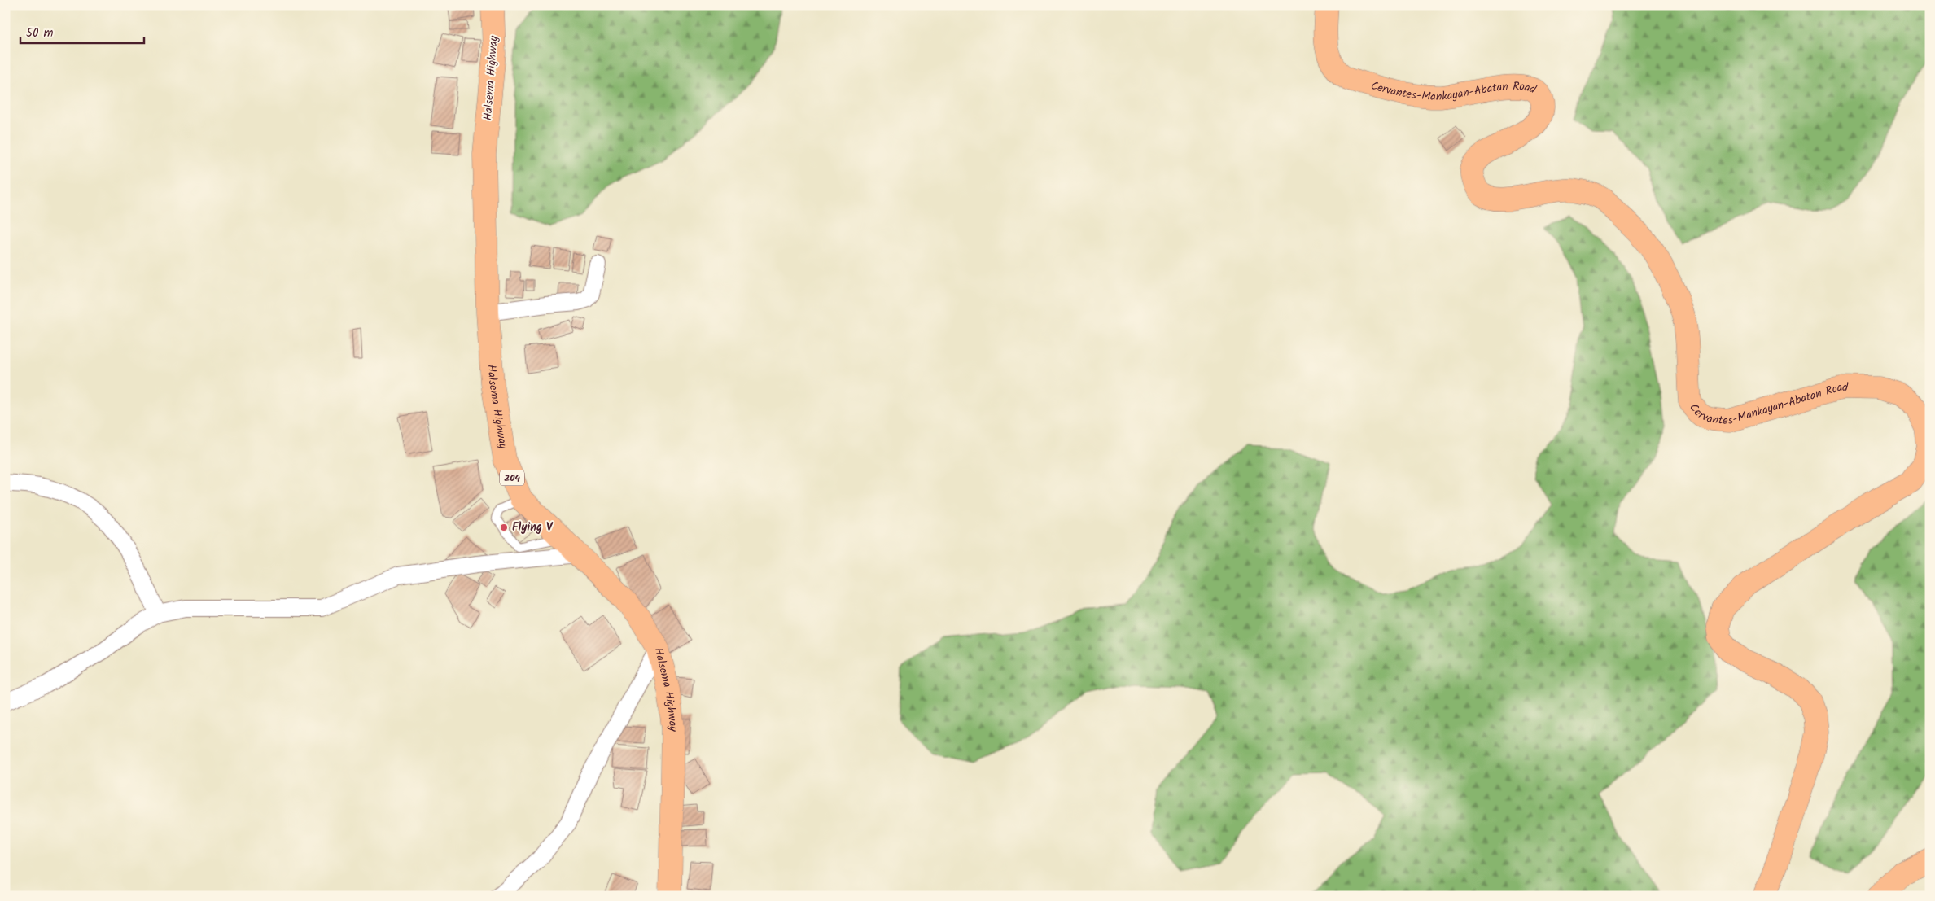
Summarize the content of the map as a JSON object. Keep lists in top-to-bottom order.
{
  "streets": {
    "main road": ["Halsema Highway", "Cervantes-Mankayan-Abatan Road", "204"]
  },
  "places": ["Flying V"],
  "scale_bar": "50 m"
}
